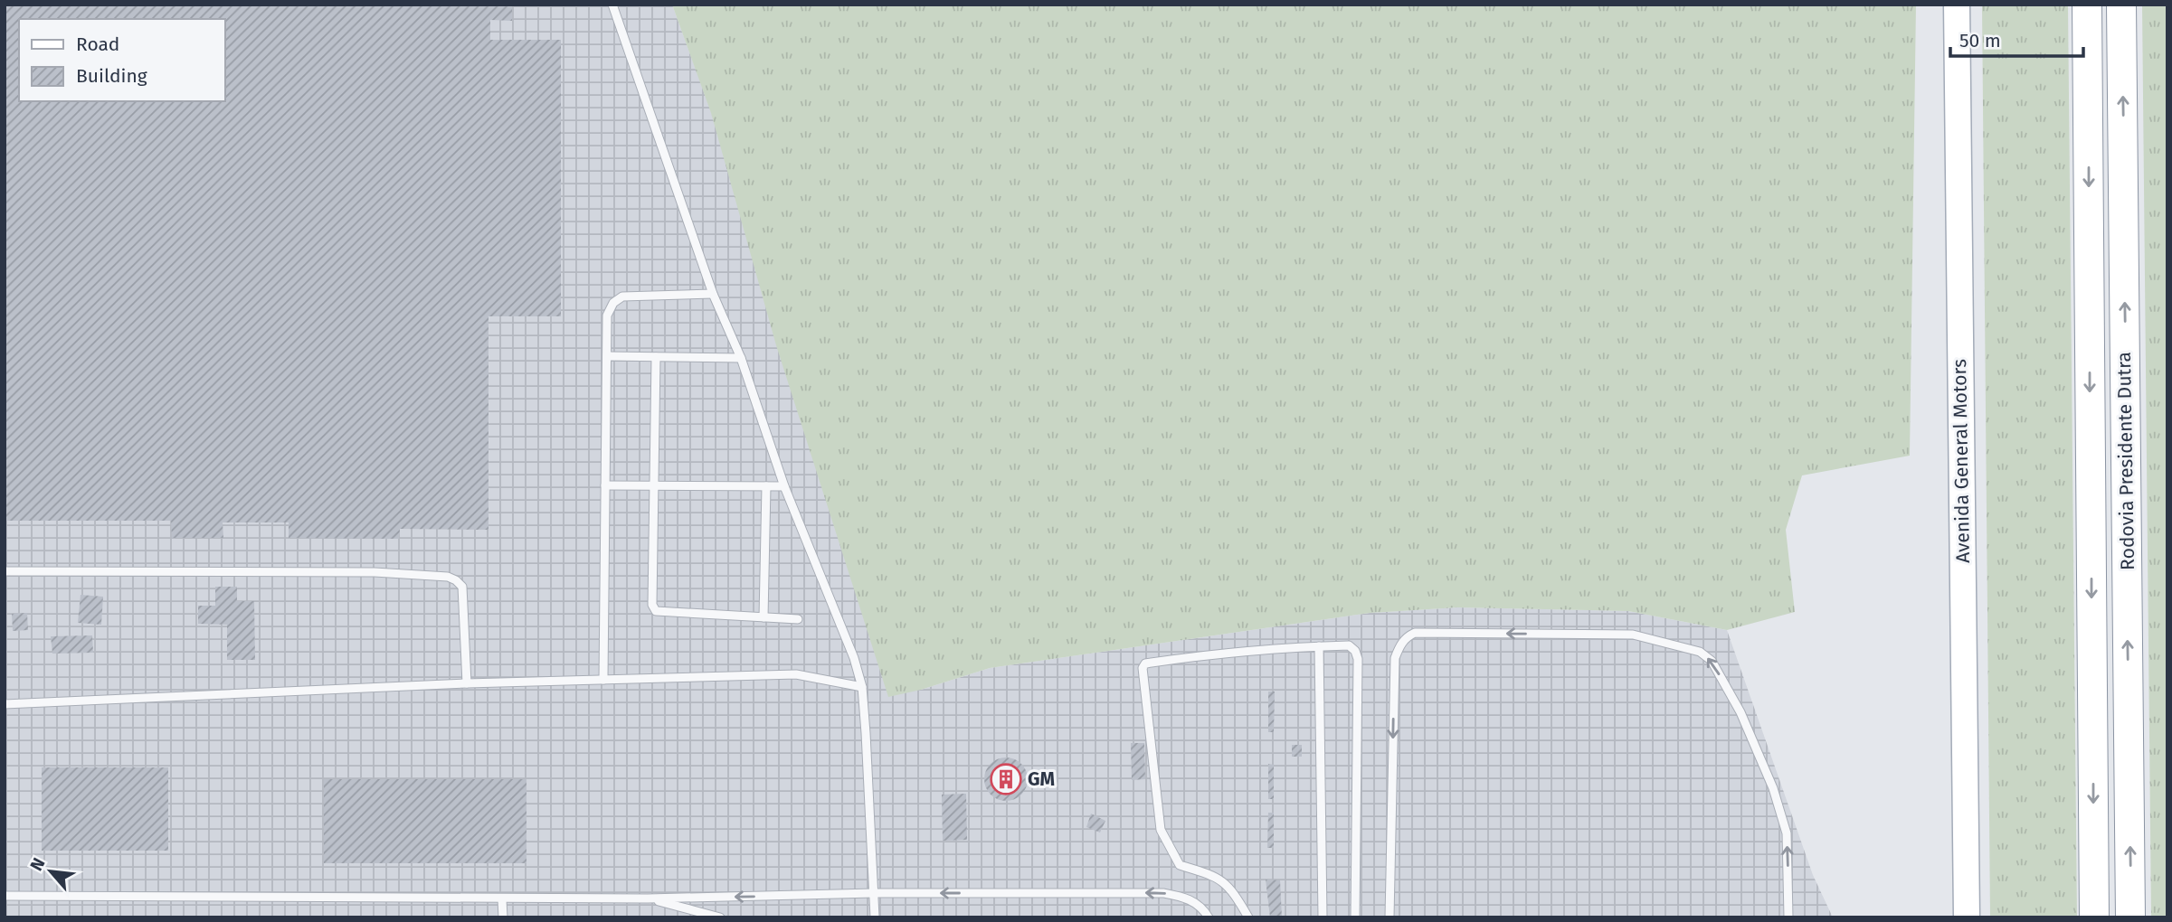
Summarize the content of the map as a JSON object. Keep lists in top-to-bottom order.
{
  "streets": {
    "highway": ["Rodovia Presidente Dutra"],
    "main road": ["Avenida General Motors"]
  },
  "places": {
    "building": ["GM"]
  },
  "legend": ["Road", "Building"],
  "scale_bar": "50 m",
  "north": "top left"
}
